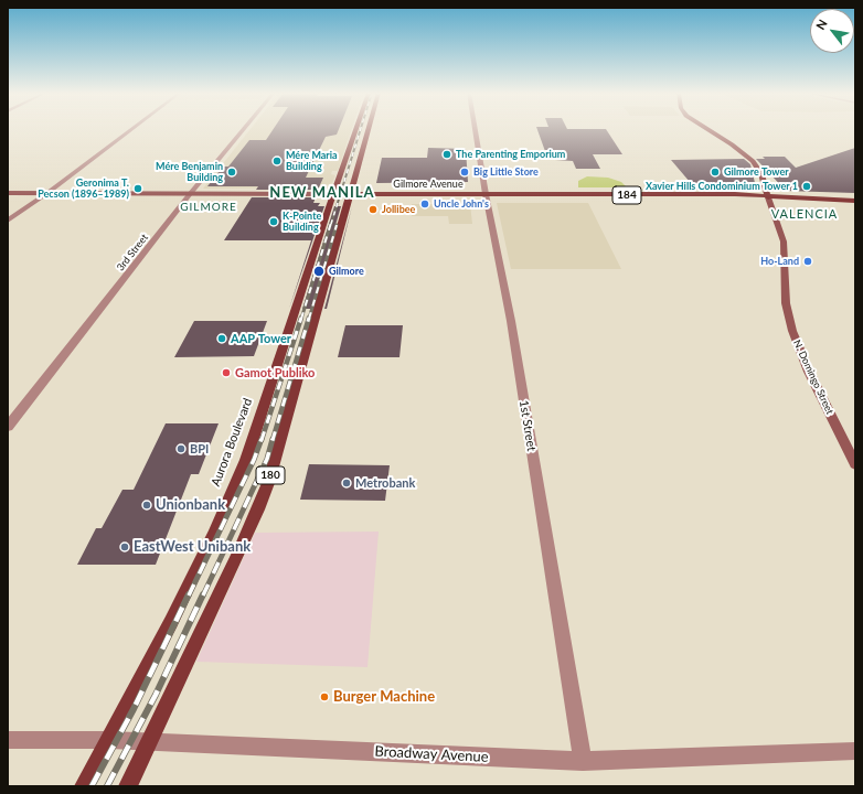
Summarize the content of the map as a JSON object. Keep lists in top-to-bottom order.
{
  "streets": {
    "main road": [
      "Gilmore Avenue",
      "184",
      "N. Domingo Street",
      "Aurora Boulevard",
      "180"
    ],
    "street": ["3rd Street", "1st Street", "Broadway Avenue"]
  },
  "crossings": [
    ["Gilmore Avenue", "184"],
    ["Gilmore Avenue", "3rd Street"],
    ["Gilmore Avenue", "N. Domingo Street"],
    ["Gilmore Avenue", "1st Street"],
    ["Gilmore Avenue", "Aurora Boulevard"],
    ["Gilmore Avenue", "180"],
    ["184", "N. Domingo Street"],
    ["1st Street", "Broadway Avenue"],
    ["Aurora Boulevard", "Broadway Avenue"],
    ["180", "Broadway Avenue"]
  ],
  "districts": ["NEW MANILA", "GILMORE", "VALENCIA"],
  "places": [
    "The Parenting Emporium",
    "Mére Maria Building",
    "Mére Benjamin Building",
    "Big Little Store",
    "Gilmore Tower",
    "Xavier Hills Condominium Tower 1",
    "Geronima T. Pecson (1896–1989)",
    "Uncle John's",
    "Jollibee",
    "K-Pointe Building",
    "Ho-Land",
    "Gilmore",
    "AAP Tower",
    "Gamot Publiko",
    "BPI",
    "Metrobank",
    "Unionbank",
    "EastWest Unibank",
    "Burger Machine"
  ],
  "north": "top left"
}
